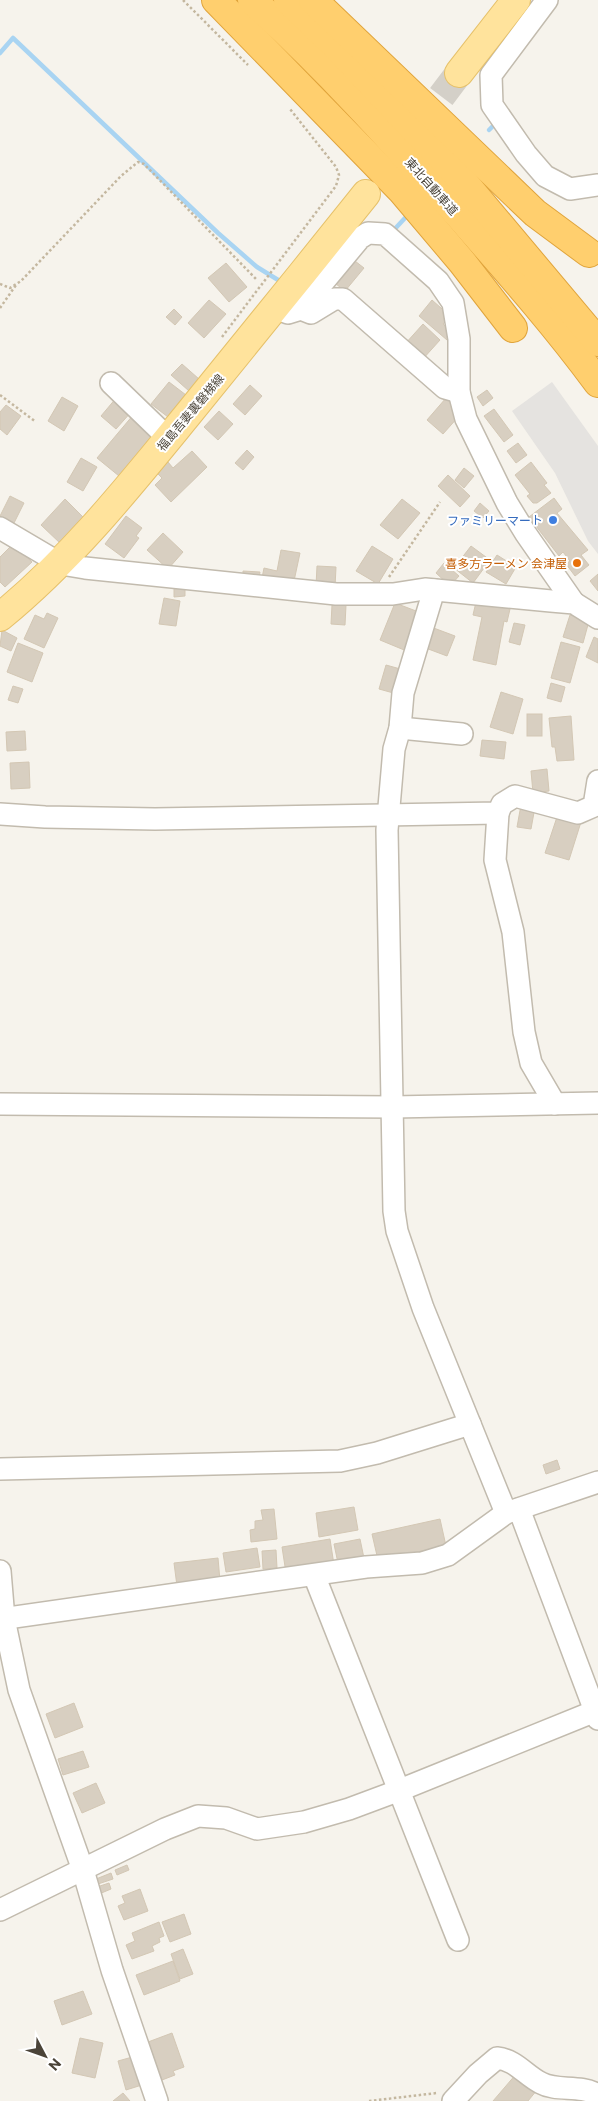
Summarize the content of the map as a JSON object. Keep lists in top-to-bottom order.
{
  "streets": {
    "highway": ["東北自動車道"],
    "main road": ["福島吾妻裏磐梯線"]
  },
  "places": ["ファミリーマート", "喜多方ラーメン 会津屋"],
  "north": "bottom right"
}
